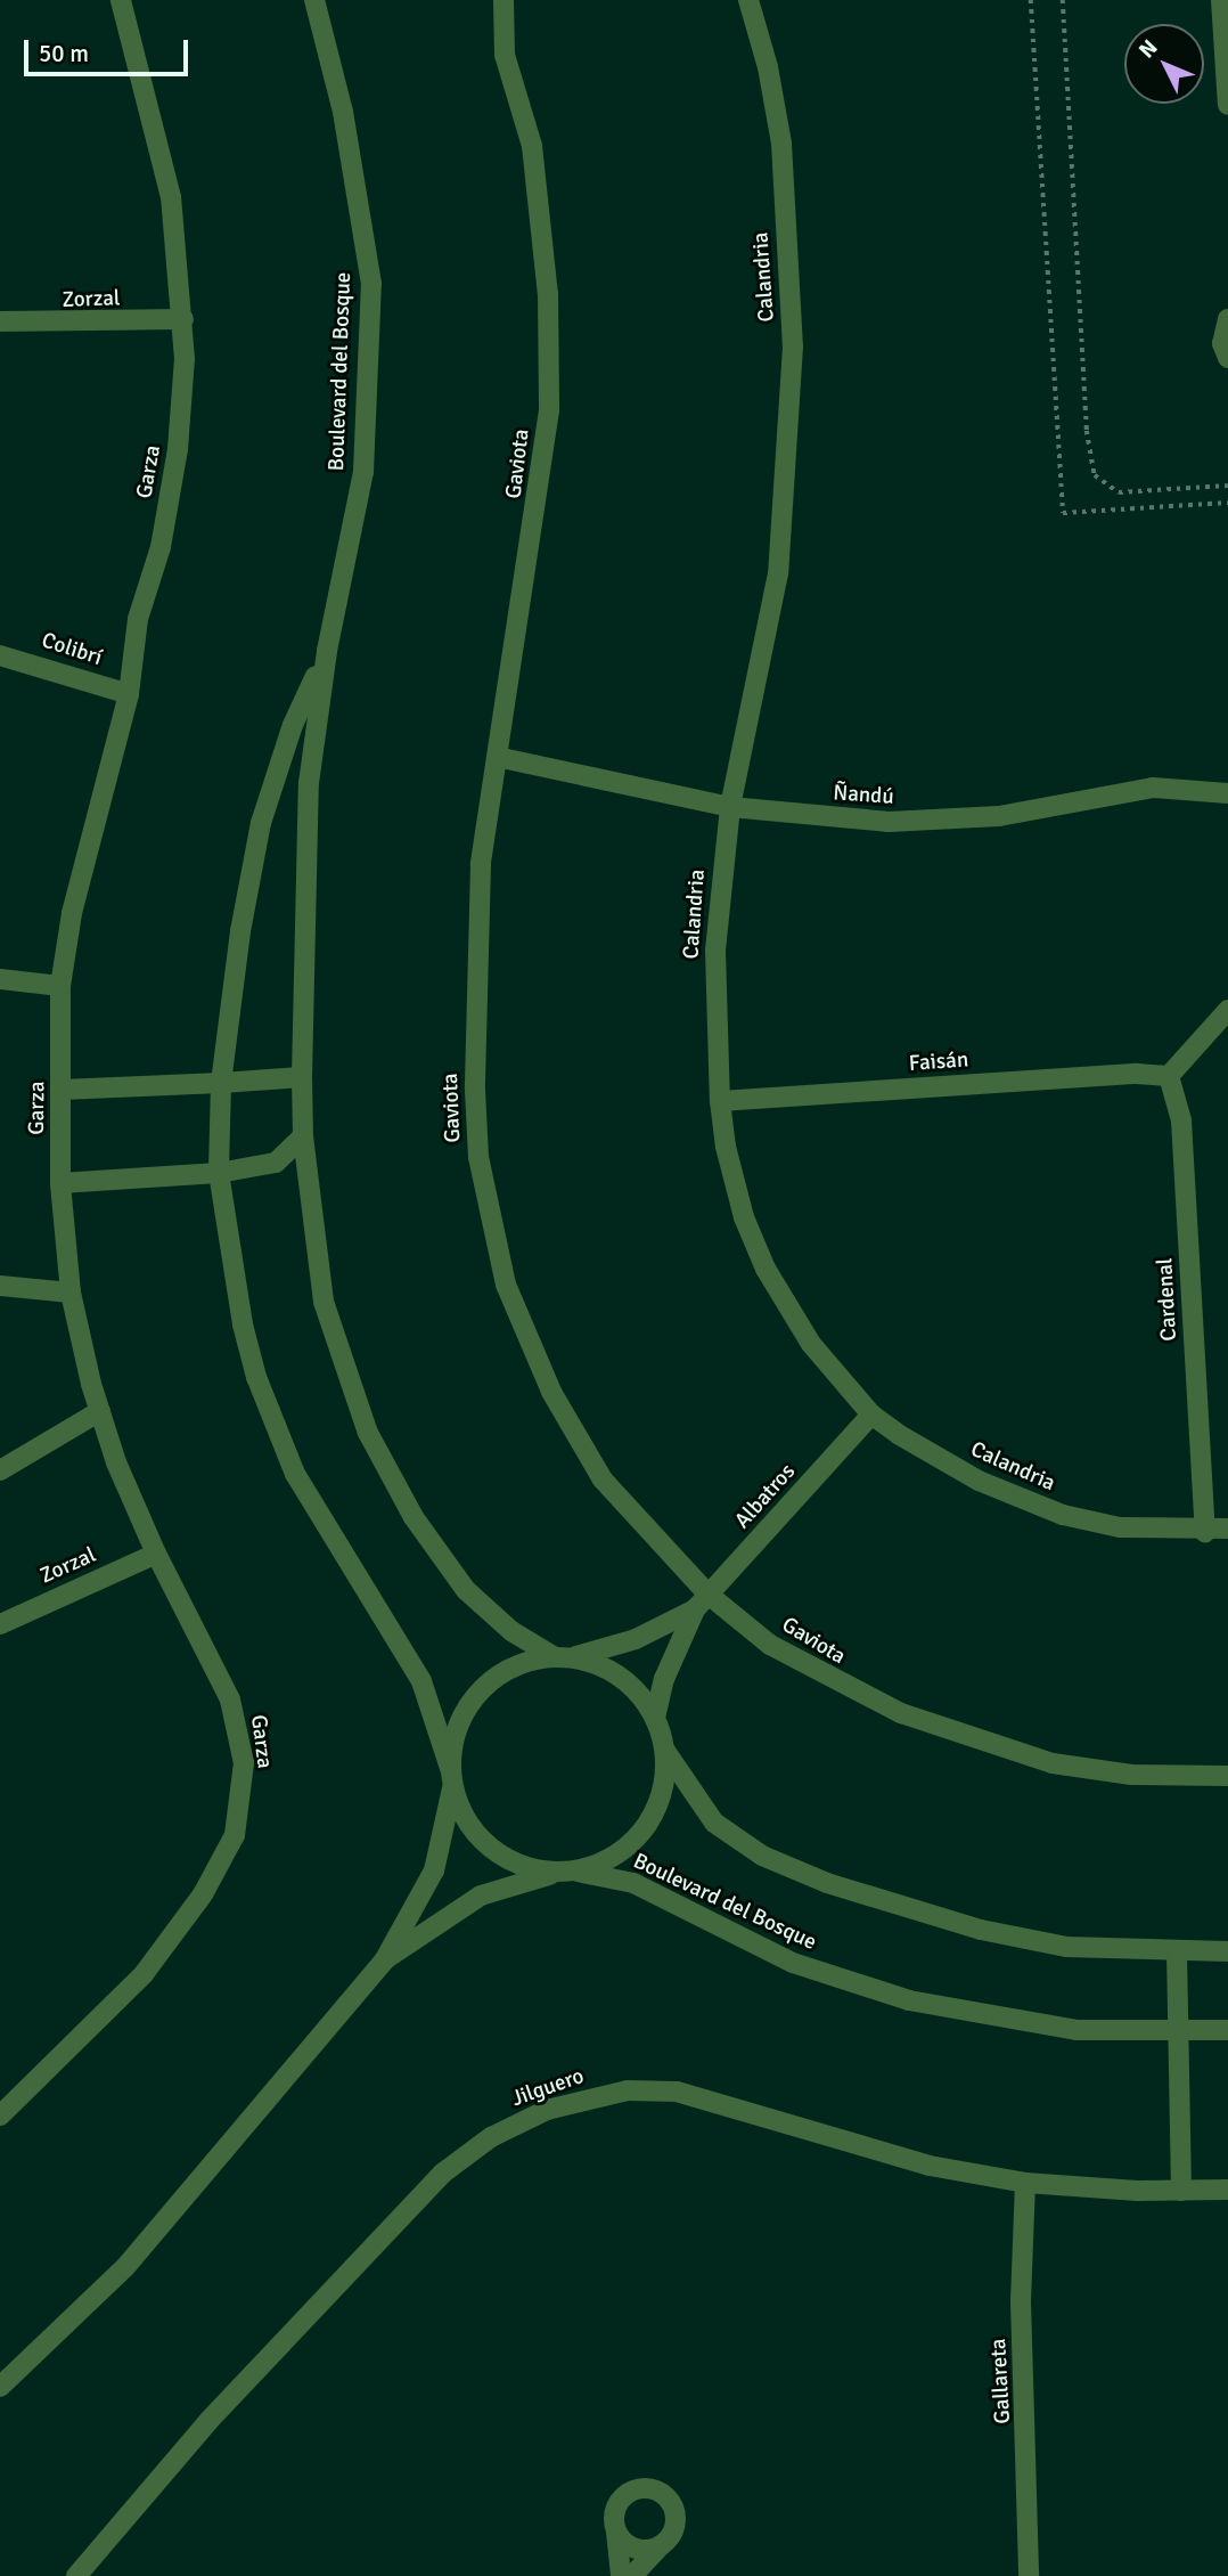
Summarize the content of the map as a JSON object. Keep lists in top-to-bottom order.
{
  "streets": {
    "street": [
      "Calandria",
      "Zorzal",
      "Boulevard del Bosque",
      "Gaviota",
      "Garza",
      "Colibrí",
      "Ñandú",
      "Faisán",
      "Cardenal",
      "Albatros",
      "Jilguero",
      "Gallareta"
    ]
  },
  "crossings": [
    ["Calandria", "Ñandú"],
    ["Calandria", "Faisán"],
    ["Calandria", "Cardenal"],
    ["Calandria", "Albatros"],
    ["Zorzal", "Garza"],
    ["Gaviota", "Ñandú"],
    ["Gaviota", "Albatros"],
    ["Garza", "Colibrí"],
    ["Faisán", "Cardenal"],
    ["Jilguero", "Gallareta"]
  ],
  "scale_bar": "50 m",
  "north": "top left"
}
